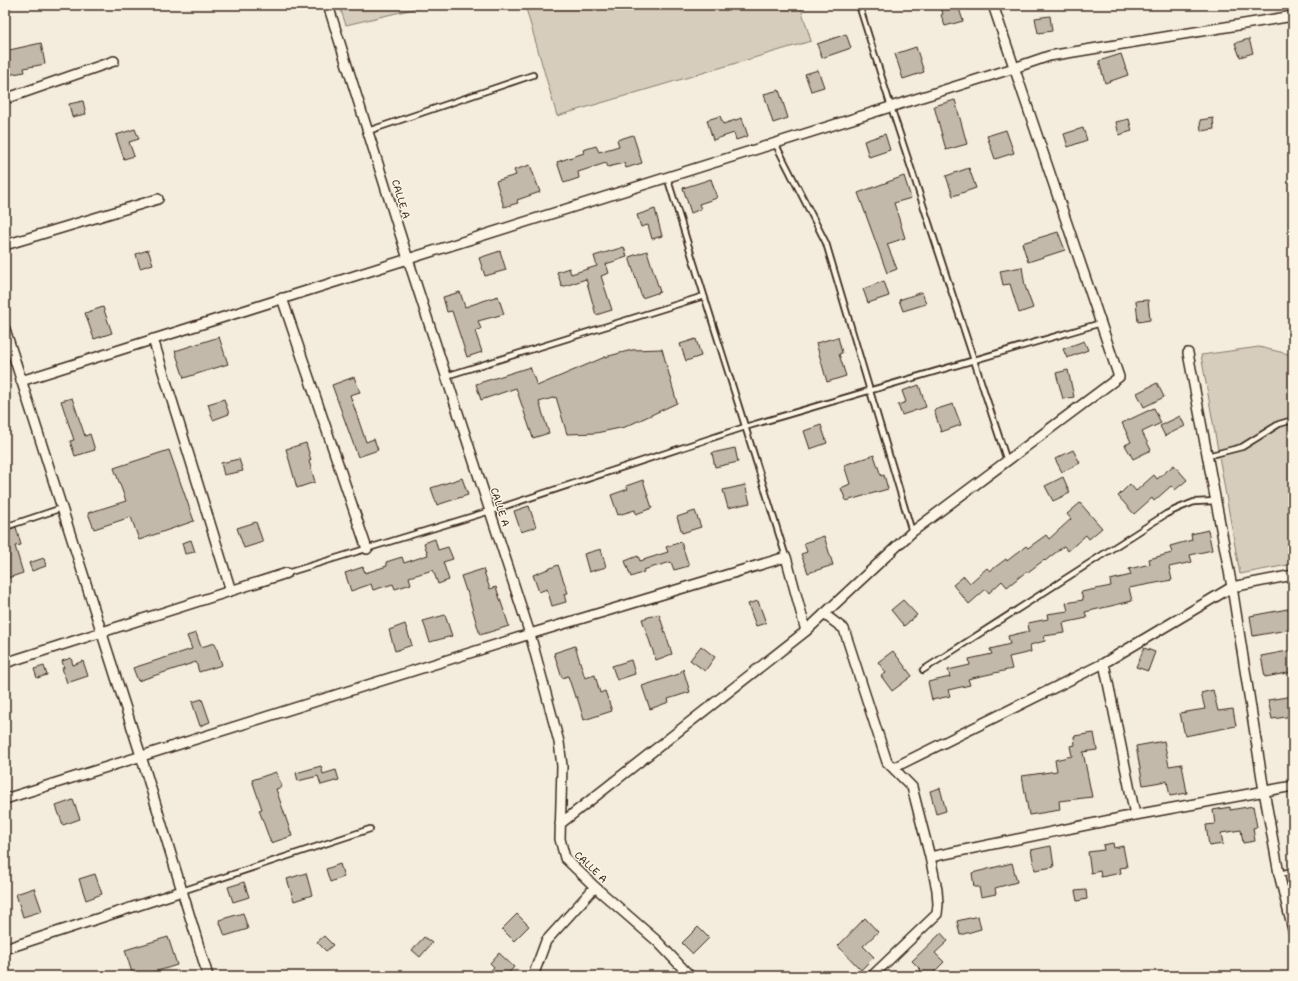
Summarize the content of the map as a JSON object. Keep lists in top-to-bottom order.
{
  "streets": {
    "street": ["CALLE A"]
  }
}
